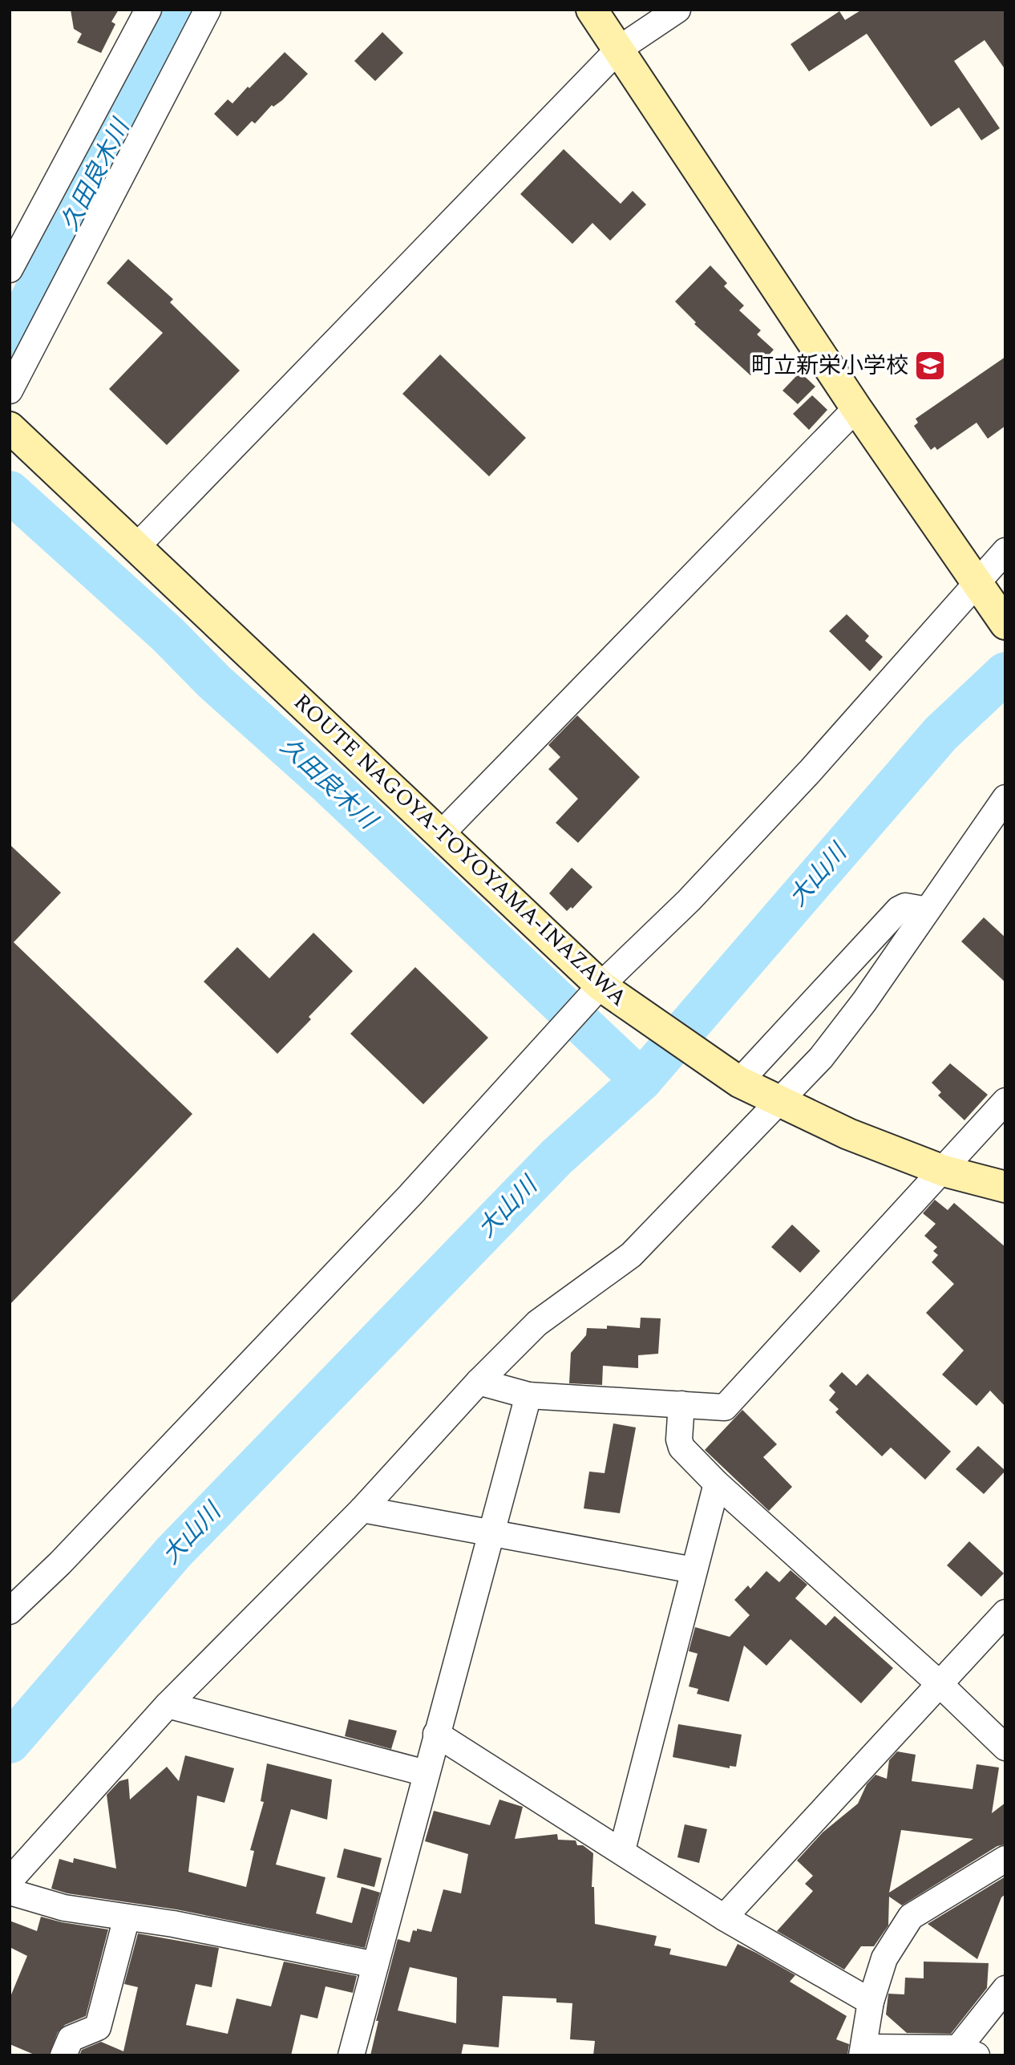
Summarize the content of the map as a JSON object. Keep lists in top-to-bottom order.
{
  "streets": {
    "main road": ["ROUTE NAGOYA-TOYOYAMA-INAZAWA"]
  },
  "water": ["久田良木川", "大山川"],
  "places": {
    "school or university": ["町立新栄小学校"]
  }
}
